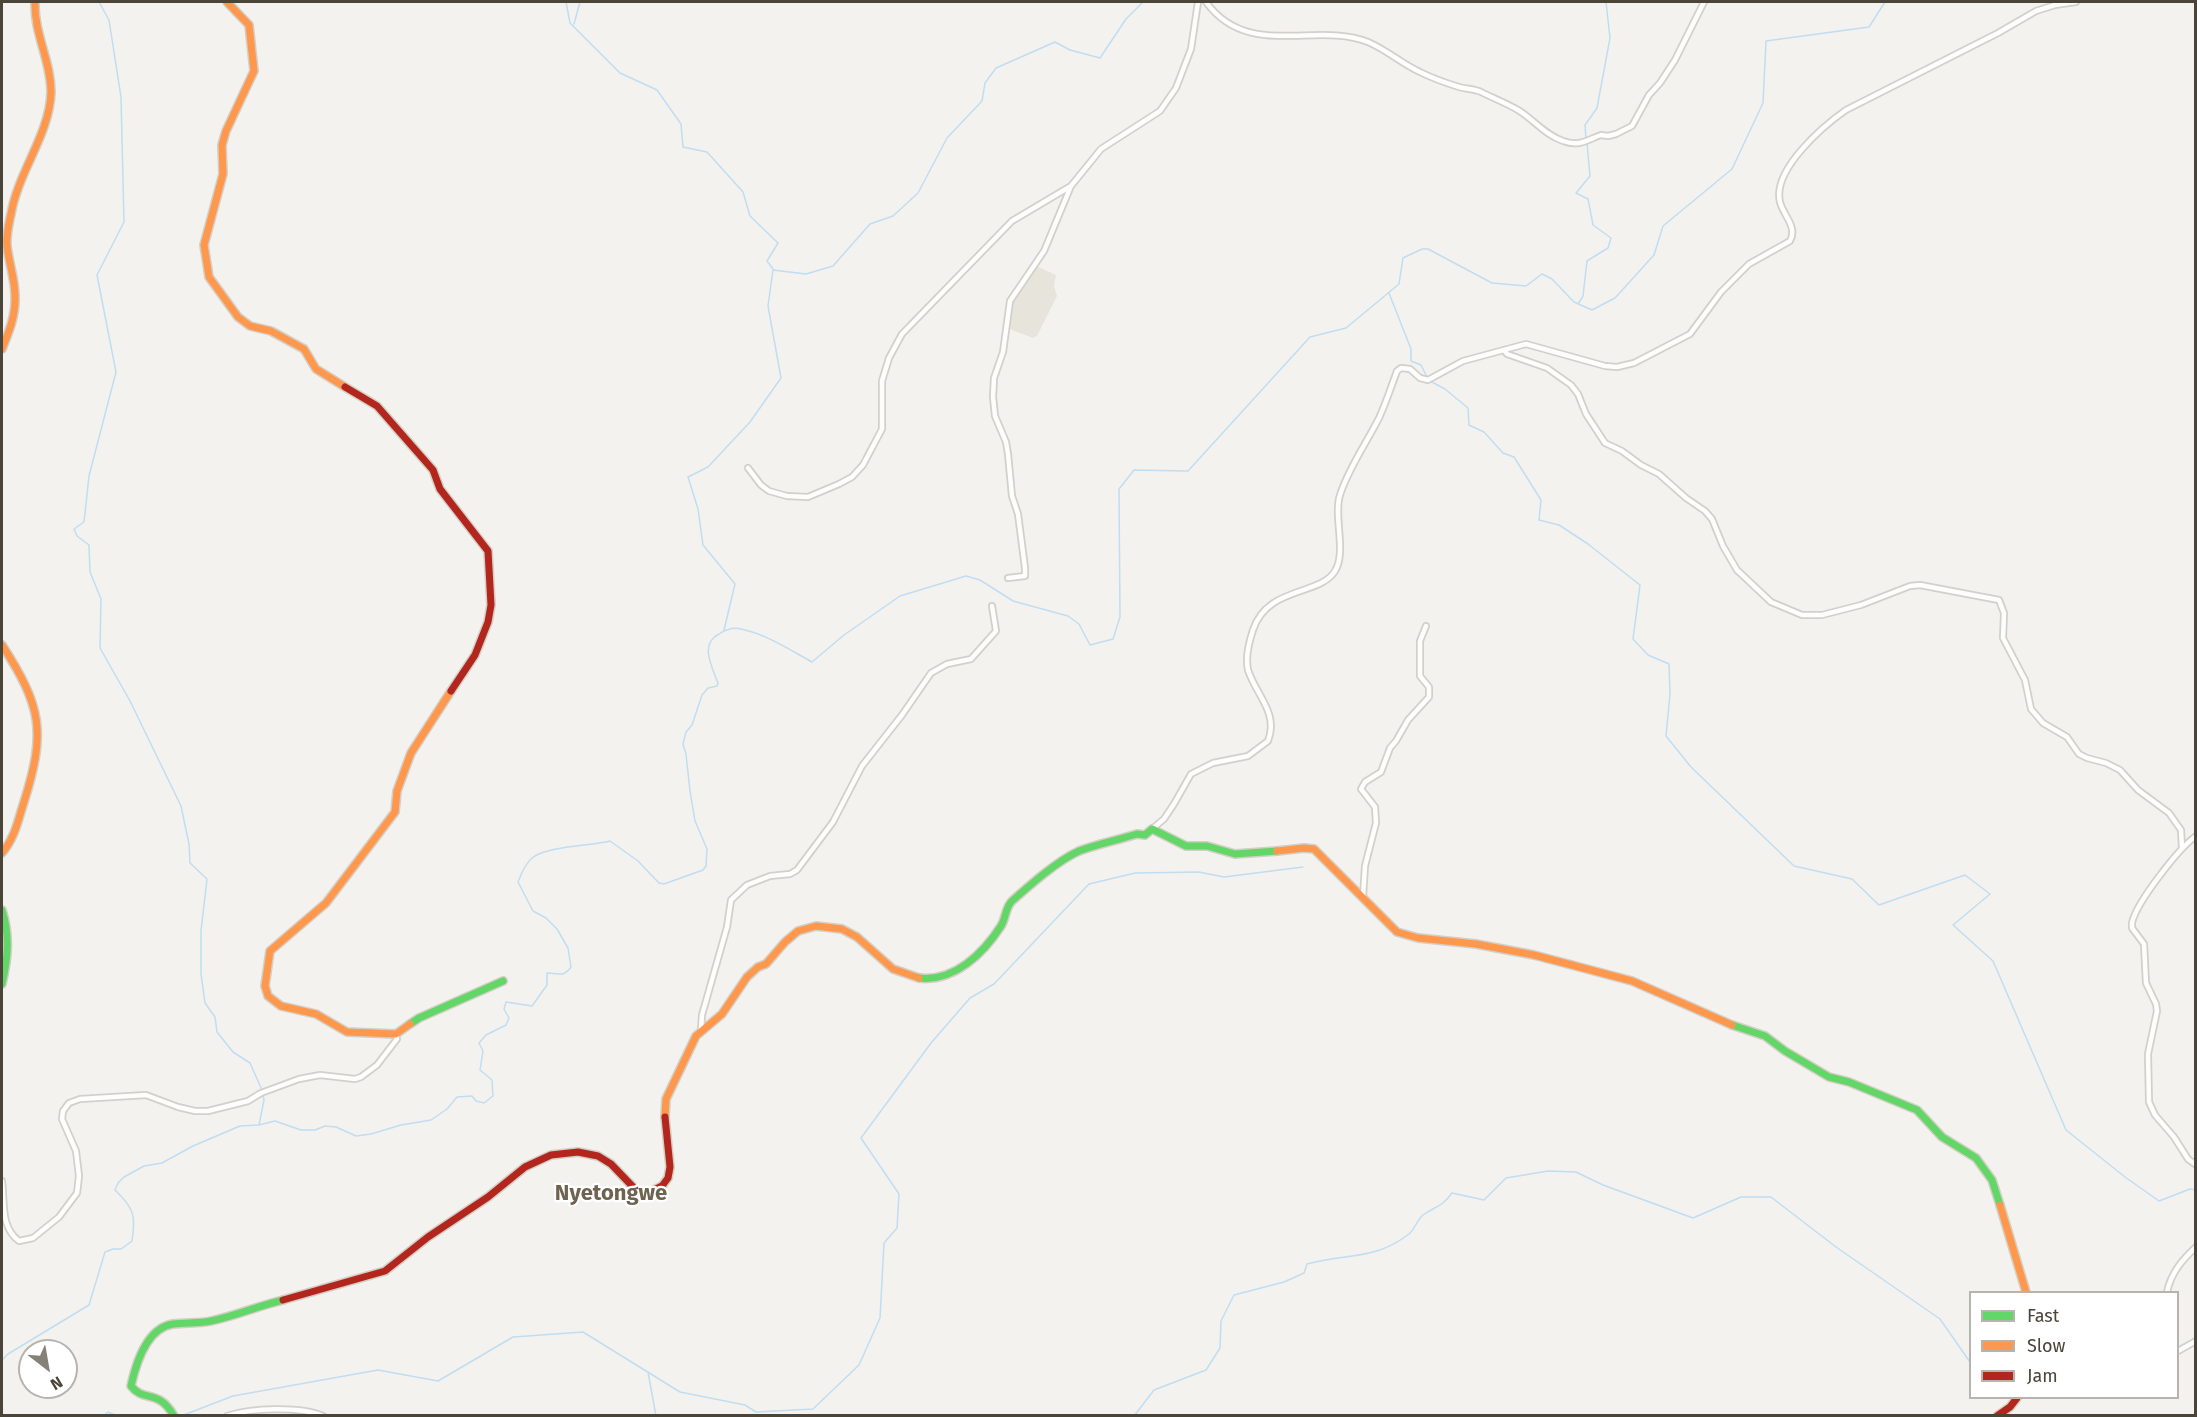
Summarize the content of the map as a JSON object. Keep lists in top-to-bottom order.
{
  "districts": ["Nyetongwe"],
  "legend": ["Fast", "Slow", "Jam"],
  "north": "bottom right"
}
